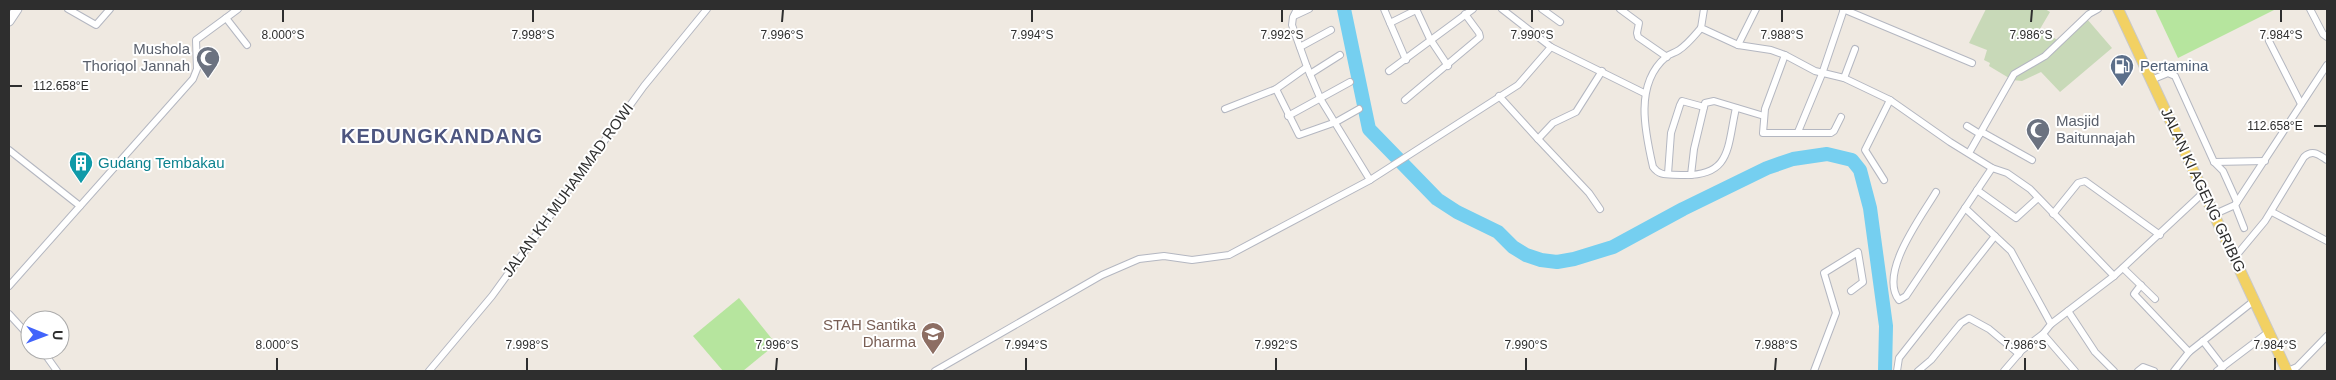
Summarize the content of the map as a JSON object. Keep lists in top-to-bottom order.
{
  "streets": {
    "main road": ["JALAN KI AGENG GRIBIG"],
    "street": ["JALAN KH MUHAMMAD ROWI"]
  },
  "districts": ["KEDUNGKANDANG"],
  "places": {
    "mosque": ["Mushola Thoriqol Jannah", "Masjid Baitunnajah"],
    "fuel station": ["Pertamina"],
    "building": ["Gudang Tembakau"],
    "school or university": ["STAH Santika Dharma"]
  },
  "north": "right",
  "coordinates": [
    "8.000°S",
    "7.998°S",
    "7.996°S",
    "7.994°S",
    "7.992°S",
    "7.990°S",
    "7.988°S",
    "7.986°S",
    "7.984°S",
    "112.658°E"
  ]
}
